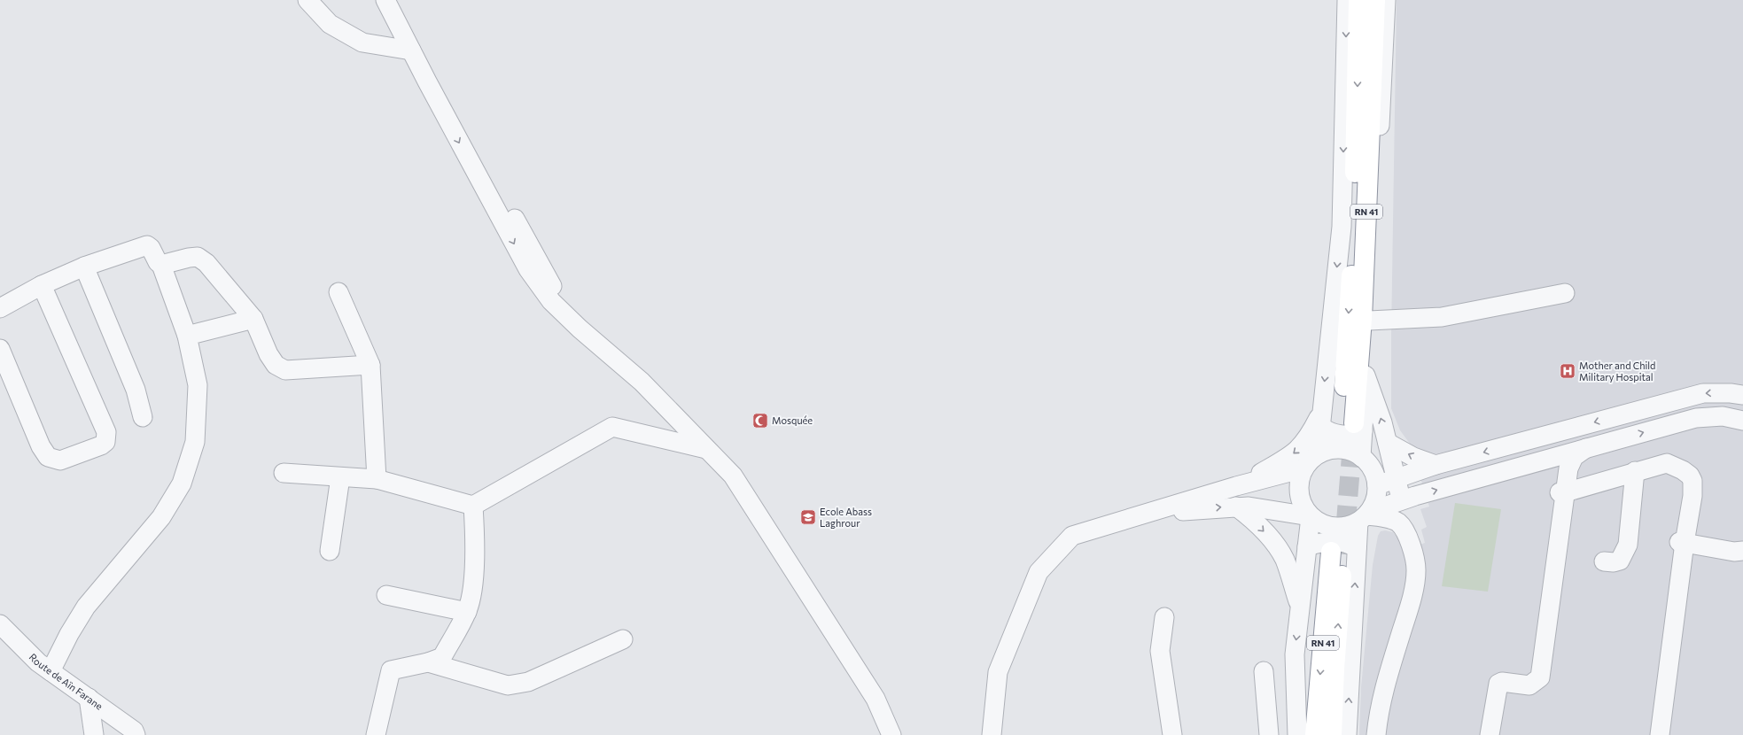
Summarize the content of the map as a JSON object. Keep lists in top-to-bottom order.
{
  "streets": {
    "highway": ["RN 41"],
    "street": ["Route de Aïn Farane"]
  },
  "places": {
    "hospital": ["Mother and Child Military Hospital"],
    "mosque": ["Mosquée"],
    "school or university": ["Ecole Abass Laghrour"]
  }
}
